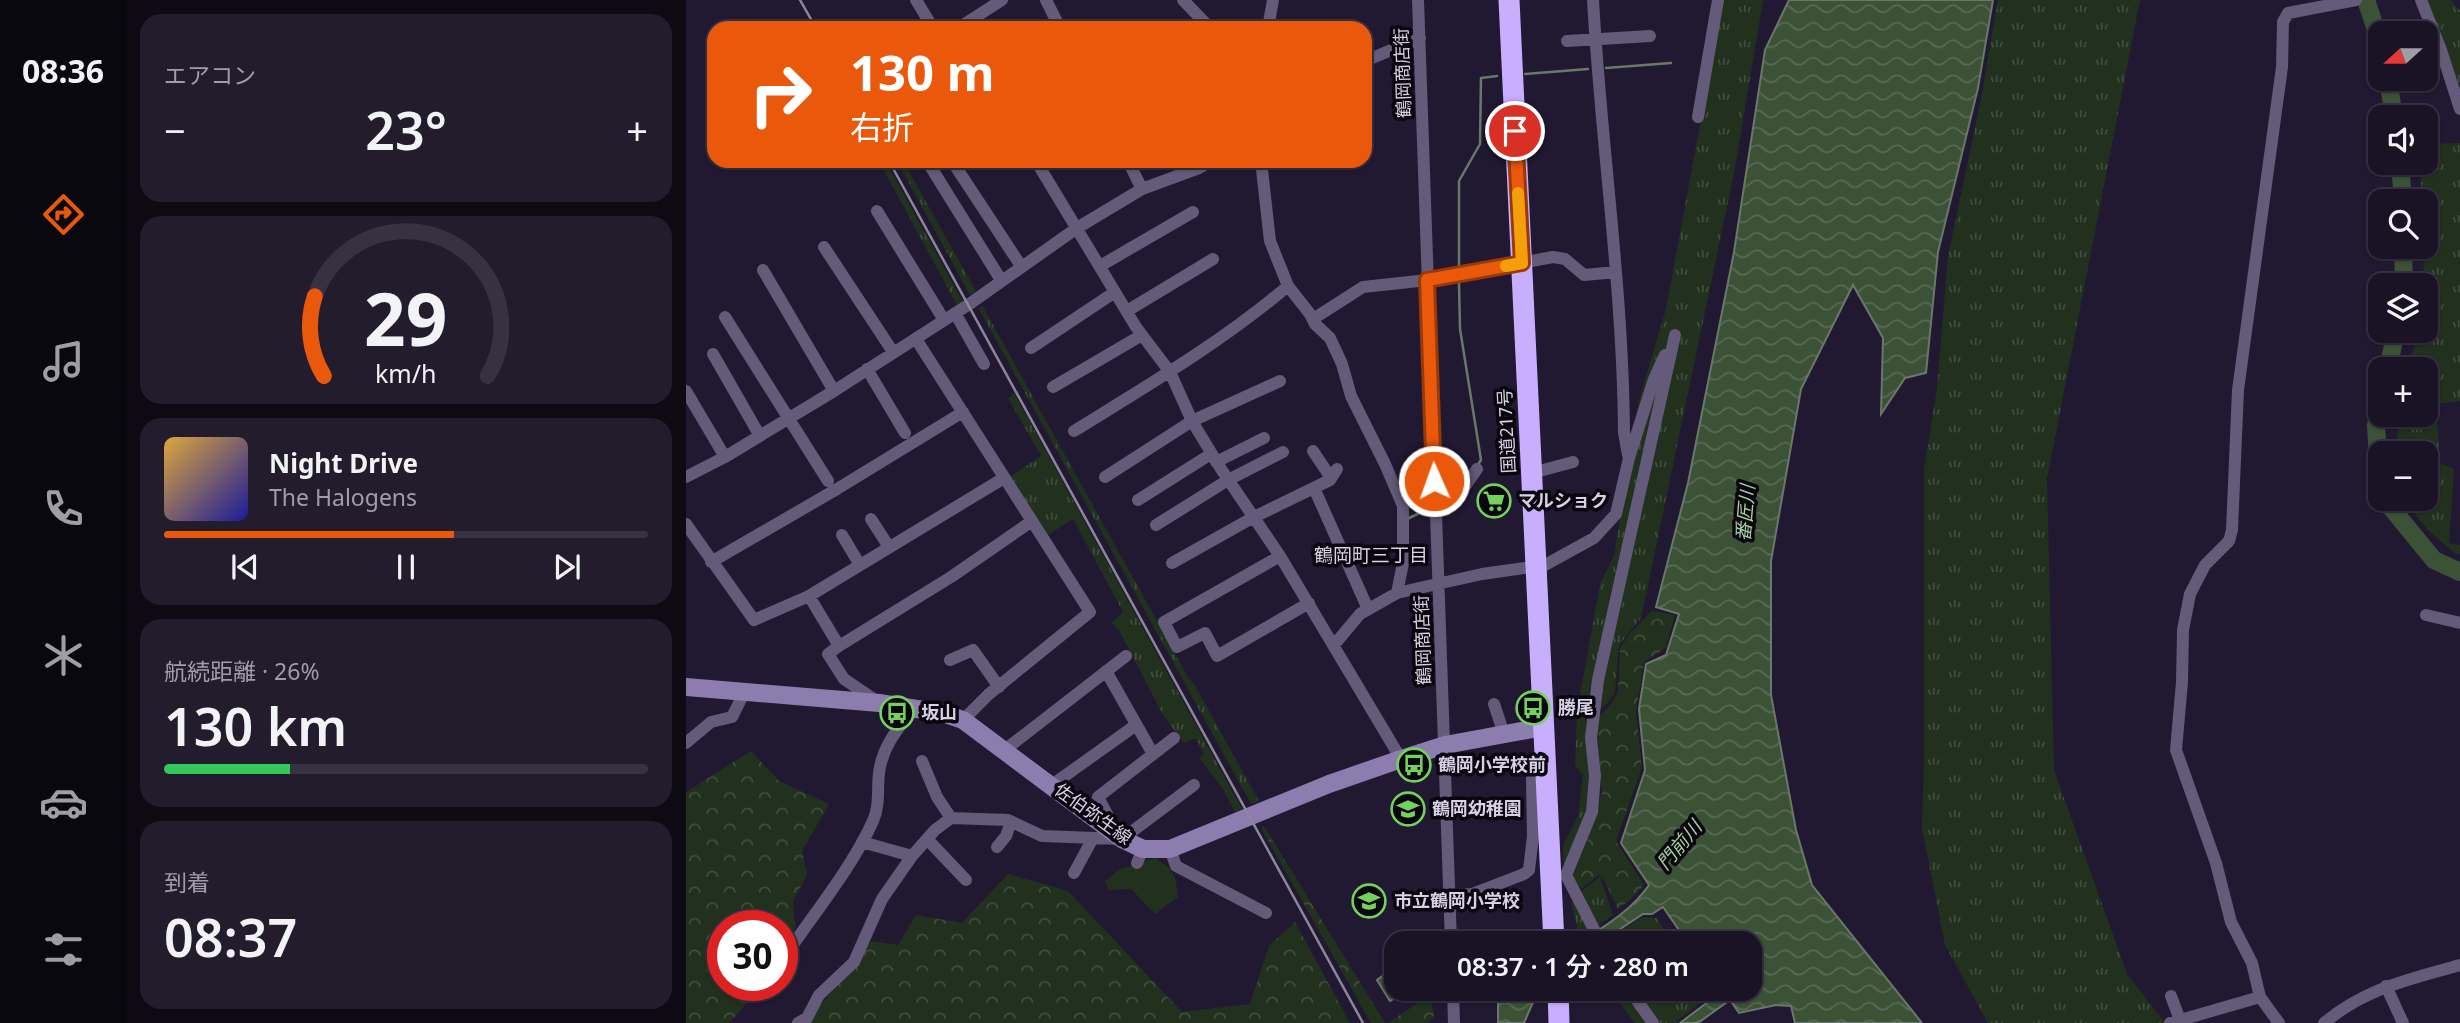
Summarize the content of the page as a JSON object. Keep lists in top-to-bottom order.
{
  "streets": {
    "highway": ["国道217号"],
    "main road": ["佐伯弥生線"],
    "street": ["鶴岡商店街"]
  },
  "crossings": [
    ["鶴岡商店街", "佐伯弥生線"],
    ["国道217号", "佐伯弥生線"]
  ],
  "districts": ["鶴岡町三丁目"],
  "water": ["番匠川", "門前川"],
  "places": {
    "supermarket": ["マルショク"],
    "bus stop": ["勝尾", "坂山", "鶴岡小学校前"],
    "school or university": ["鶴岡幼稚園", "市立鶴岡小学校"]
  },
  "north": "left",
  "page": {
    "tabs": "08:36",
    "tile": [
      "エアコン",
      ["航続距離 · 26%", "130 km"],
      ["到着", "08:37"]
    ],
    "map_buttons": ["+", "−"],
    "turn": ["130 m", "右折"],
    "heat": ["−", "23°", "+"],
    "song": ["Night Drive", "The Halogens"],
    "limit": "30",
    "trip": "08:37 · 1 分 · 280 m",
    "gauge": ["29", "km/h"]
  }
}
